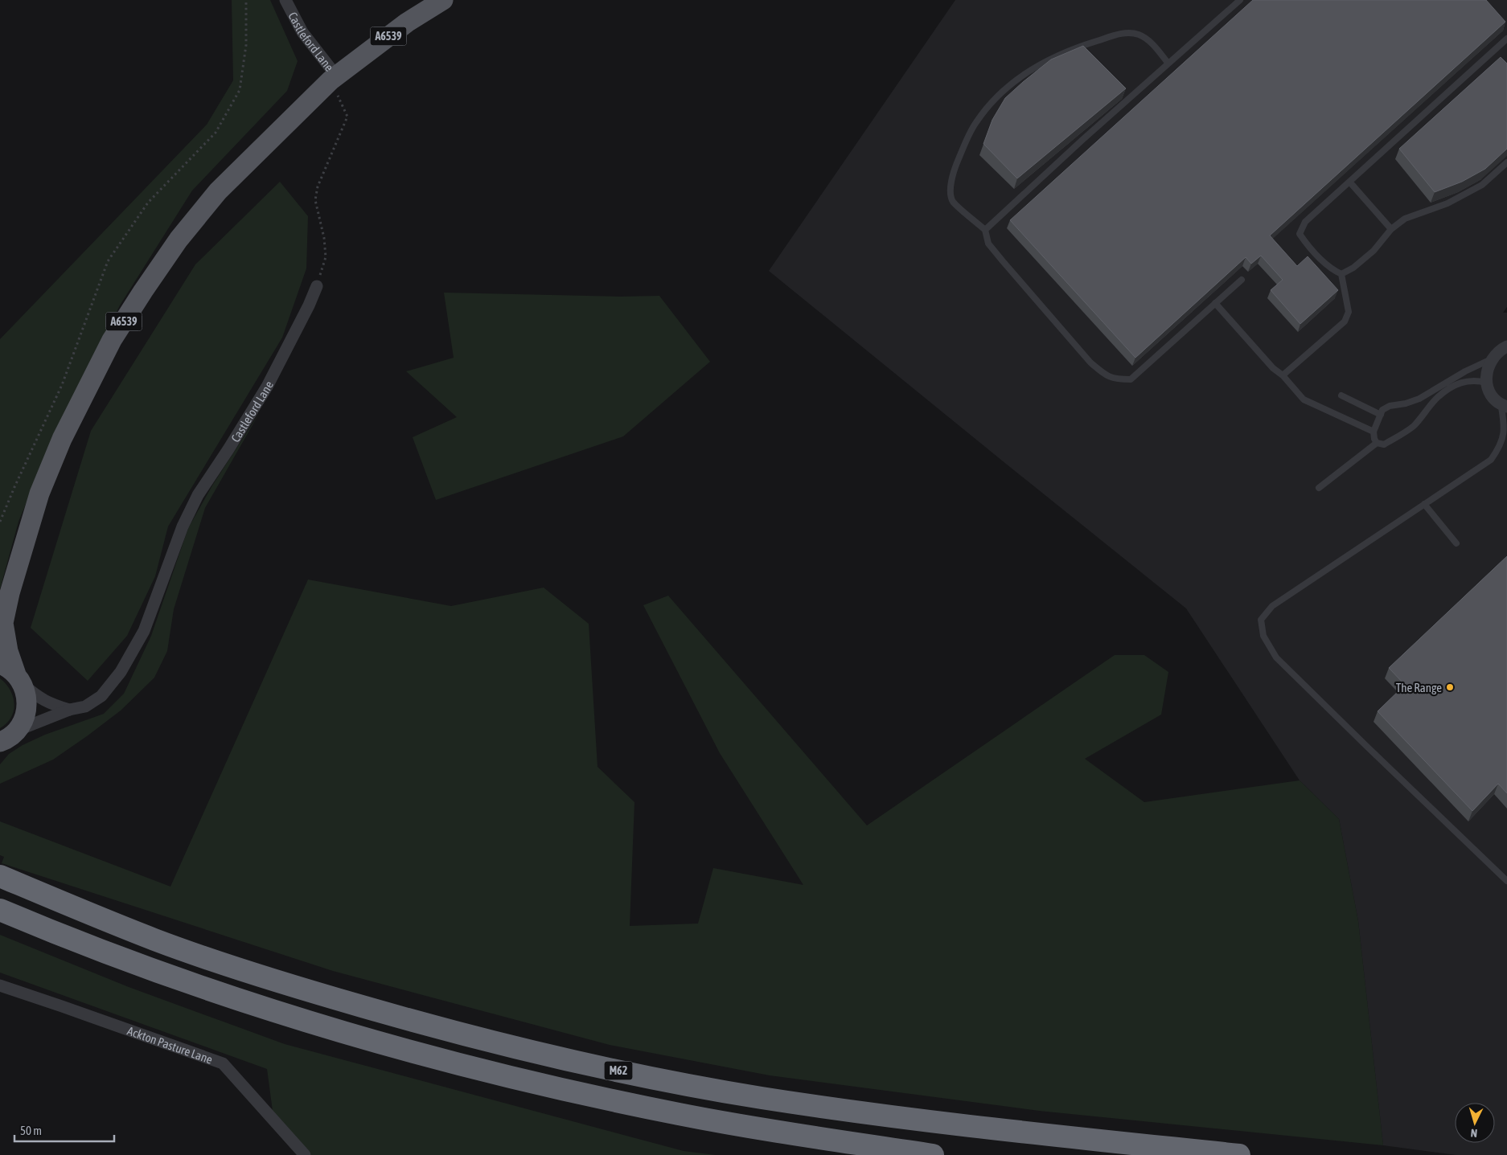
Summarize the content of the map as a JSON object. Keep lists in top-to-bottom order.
{
  "streets": {
    "highway": ["M62"],
    "main road": ["A6539", "Castleford Lane"],
    "street": ["Ackton Pasture Lane"]
  },
  "crossings": [
    ["A6539", "Castleford Lane"]
  ],
  "places": ["The Range"],
  "scale_bar": "50 m",
  "north": "bottom"
}
